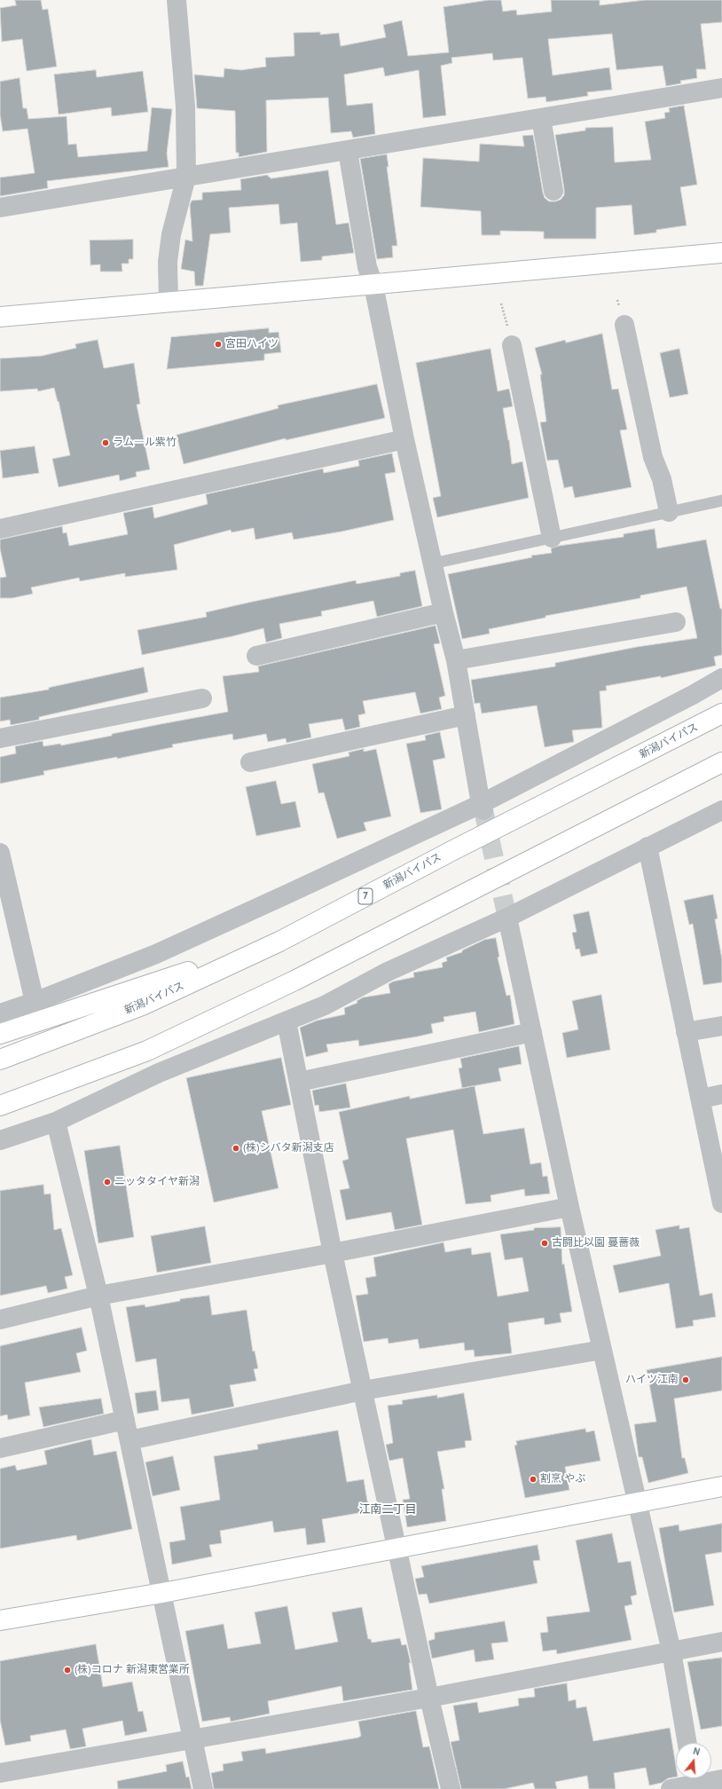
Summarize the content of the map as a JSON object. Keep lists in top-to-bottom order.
{
  "streets": {
    "main road": ["新潟バイパス", "7"]
  },
  "crossings": [
    ["新潟バイパス", "7"]
  ],
  "districts": ["江南二丁目"],
  "places": [
    "宮田ハイツ",
    "ラム―ル紫竹",
    "(株)シバタ新潟支店",
    "ニッタタイヤ新潟",
    "古闘比以園 蔓薔薇",
    "ハイツ江南",
    "割烹 やぶ",
    "(株)コロナ 新潟東営業所"
  ],
  "north": "top"
}
